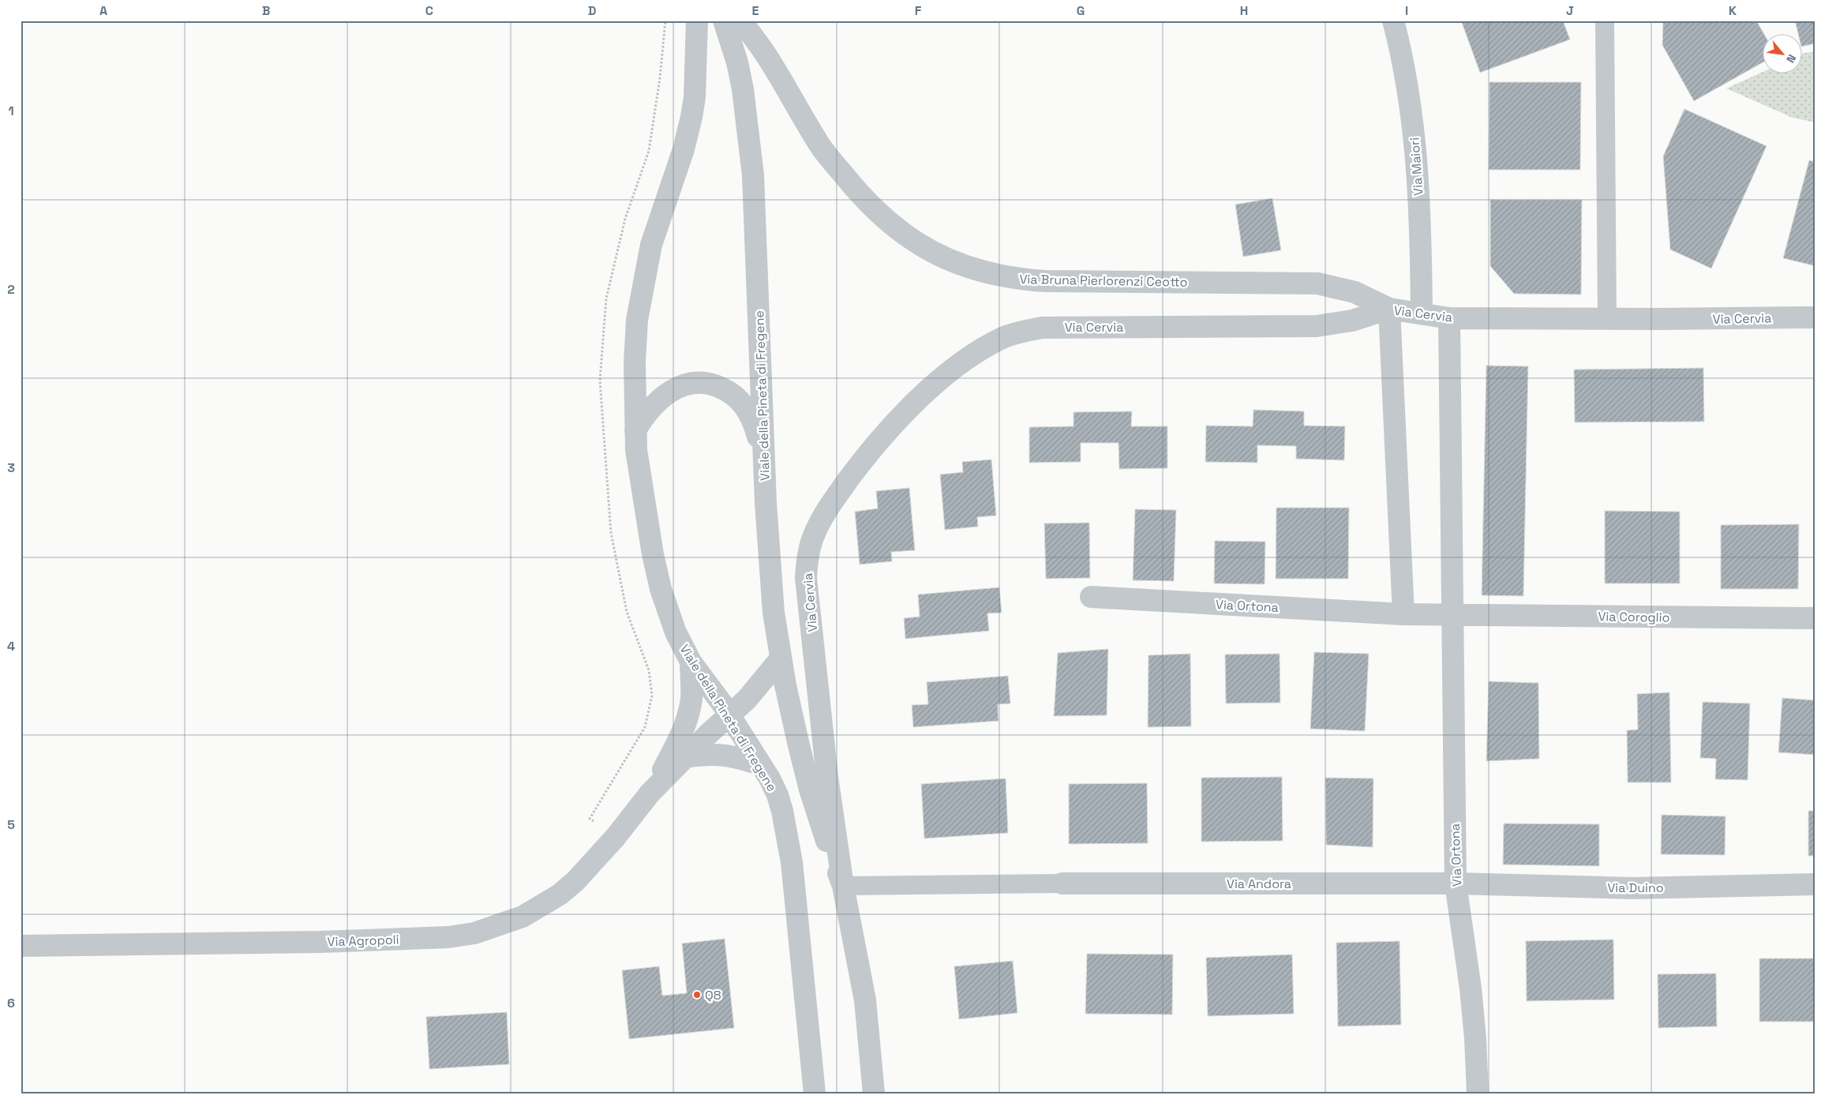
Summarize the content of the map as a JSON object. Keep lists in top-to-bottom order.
{
  "streets": {
    "street": [
      "Via Maiori",
      "Via Bruna Pierlorenzi Ceotto",
      "Via Cervia",
      "Viale della Pineta di Fregene",
      "Via Ortona",
      "Via Coroglio",
      "Via Andora",
      "Via Duino",
      "Via Agropoli"
    ]
  },
  "crossings": [
    ["Via Maiori", "Via Cervia"],
    ["Via Bruna Pierlorenzi Ceotto", "Via Cervia"],
    ["Via Cervia", "Viale della Pineta di Fregene"],
    ["Via Cervia", "Via Ortona"],
    ["Via Ortona", "Via Coroglio"],
    ["Via Ortona", "Via Andora"],
    ["Via Ortona", "Via Duino"],
    ["Via Andora", "Via Duino"]
  ],
  "places": ["Q8"],
  "north": "bottom right",
  "grid": {
    "columns": [
      "A",
      "B",
      "C",
      "D",
      "E",
      "F",
      "G",
      "H",
      "I",
      "J",
      "K"
    ],
    "rows": [
      "1",
      "2",
      "3",
      "4",
      "5",
      "6"
    ]
  }
}
